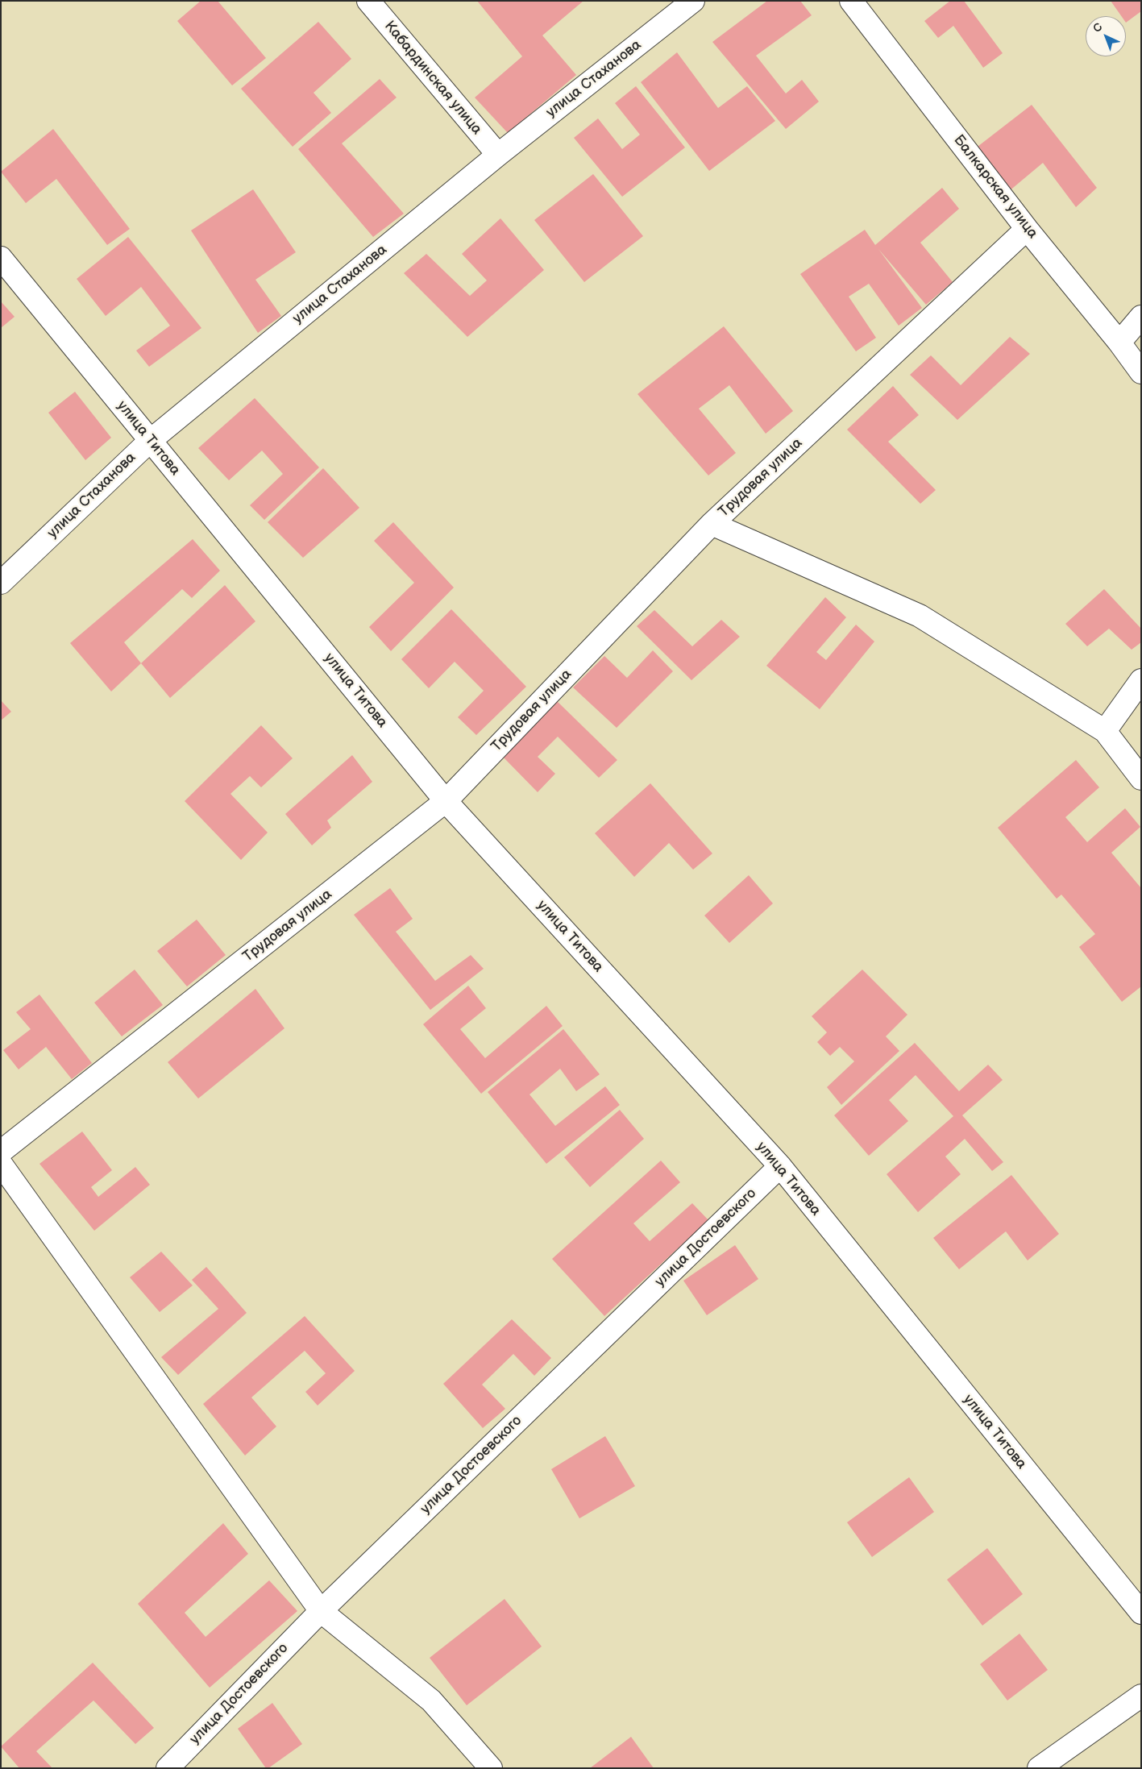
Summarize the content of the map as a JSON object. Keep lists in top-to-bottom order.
{
  "streets": {
    "street": [
      "Кабардинская улица",
      "улица Стаханова",
      "Балкарская улица",
      "улица Титова",
      "Трудовая улица",
      "улица Достоевского"
    ]
  },
  "crossings": [
    ["Кабардинская улица", "улица Стаханова"],
    ["улица Стаханова", "улица Титова"],
    ["Балкарская улица", "Трудовая улица"],
    ["улица Титова", "Трудовая улица"],
    ["улица Титова", "улица Достоевского"]
  ],
  "north": "top left"
}
